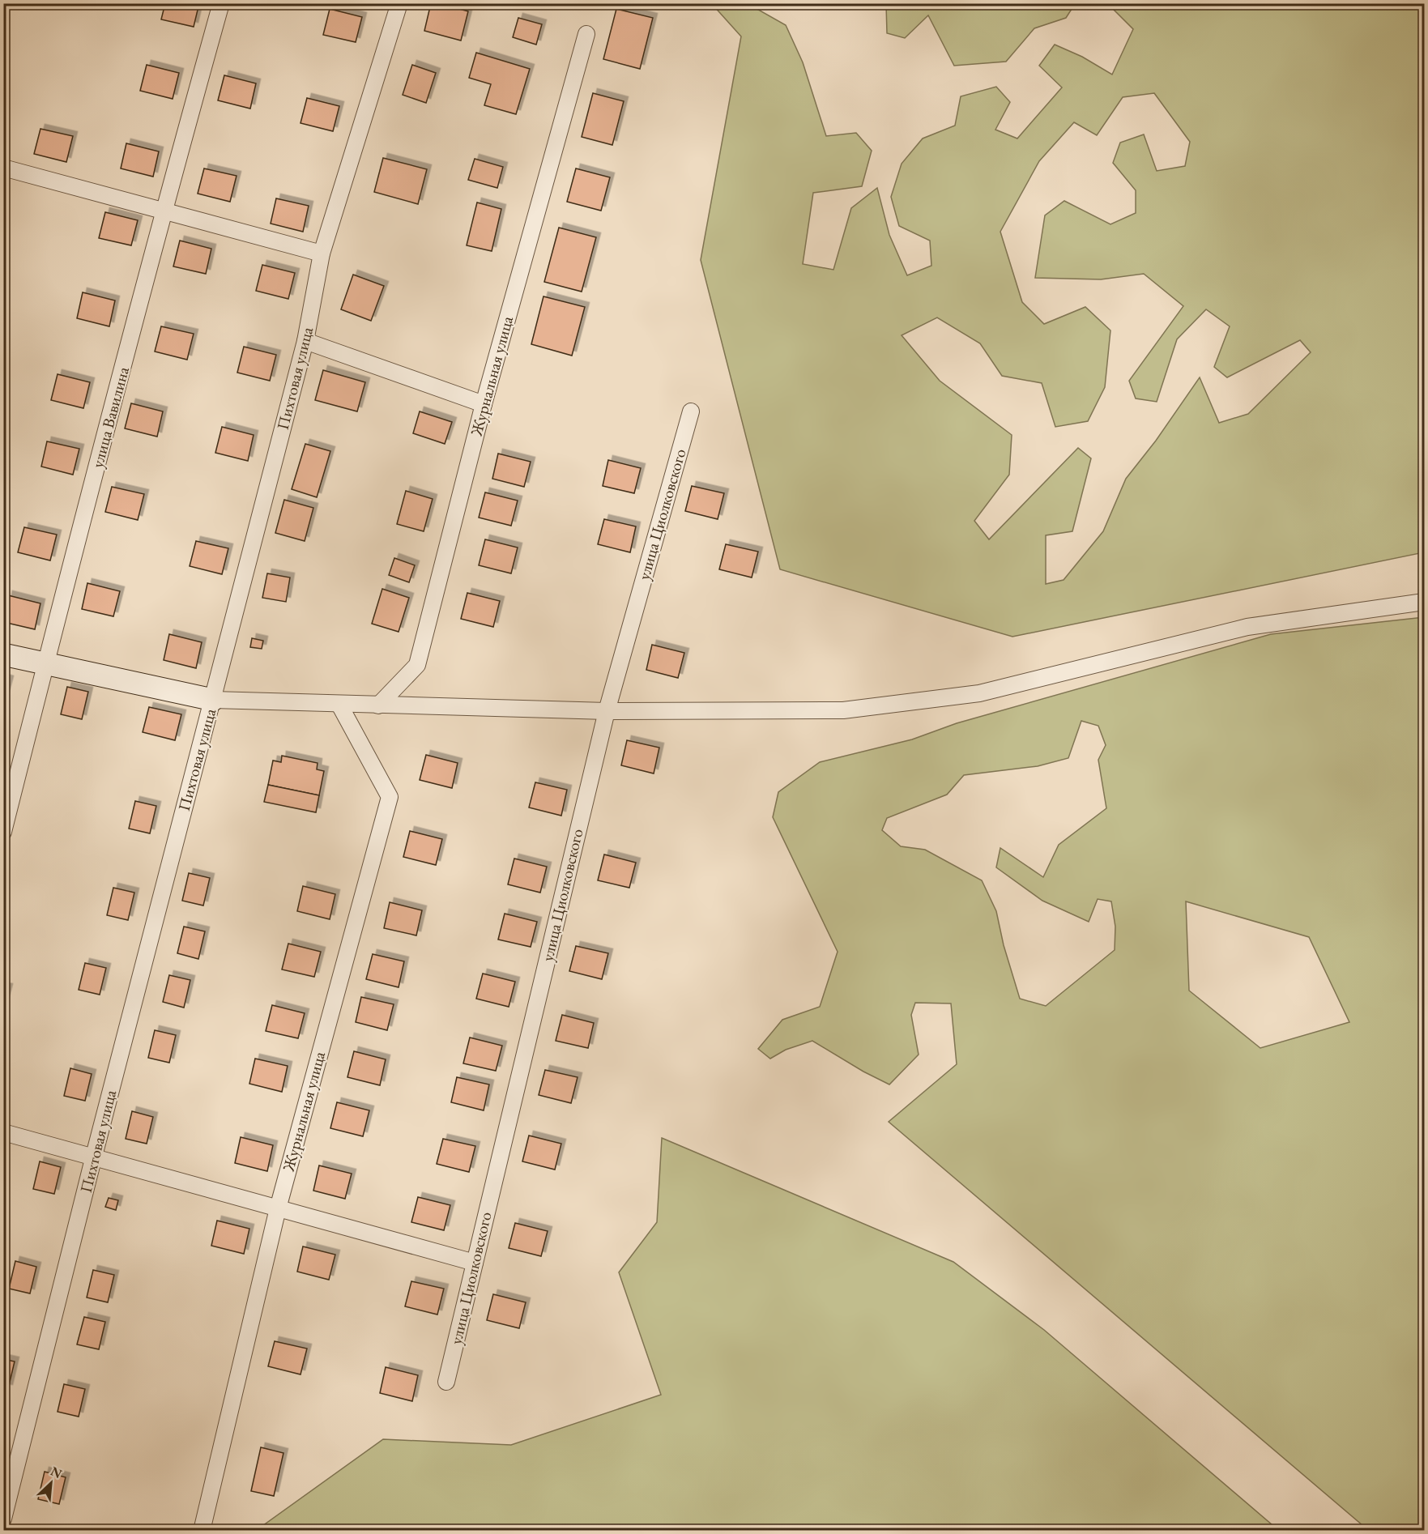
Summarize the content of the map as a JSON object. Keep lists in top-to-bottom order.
{
  "streets": {
    "street": [
      "Журнальная улица",
      "Пихтовая улица",
      "улица Вавилина",
      "улица Циолковского"
    ]
  },
  "north": "top right"
}
